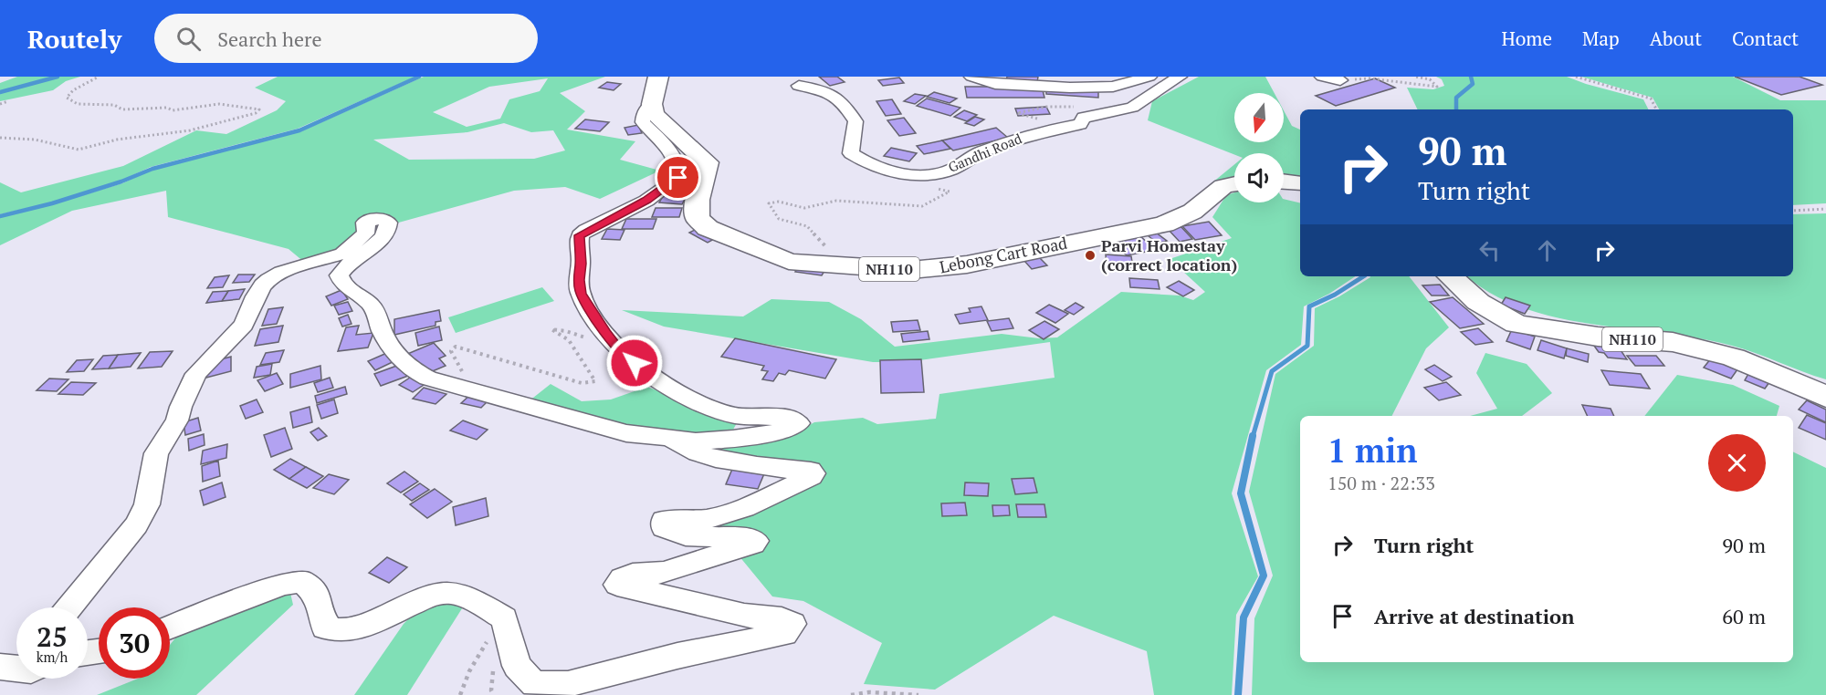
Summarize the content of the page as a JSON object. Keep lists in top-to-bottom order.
{
  "streets": {
    "highway": ["Lebong Cart Road", "NH110"],
    "street": ["Gandhi Road"]
  },
  "places": ["Parvi Homestay (correct location)"],
  "north": "bottom",
  "page": {
    "header": "Routely",
    "search": "Search here",
    "nav": [
      "Home",
      "Map",
      "About",
      "Contact"
    ],
    "turn": ["90 m", "Turn right"],
    "heading": ["1 min", "150 m · 22:33"],
    "list": [
      {
        "name": "Turn right",
        "value": "90 m"
      },
      {
        "name": "Arrive at destination",
        "value": "60 m"
      }
    ],
    "speed": "25 km/h",
    "limit": "30"
  }
}
